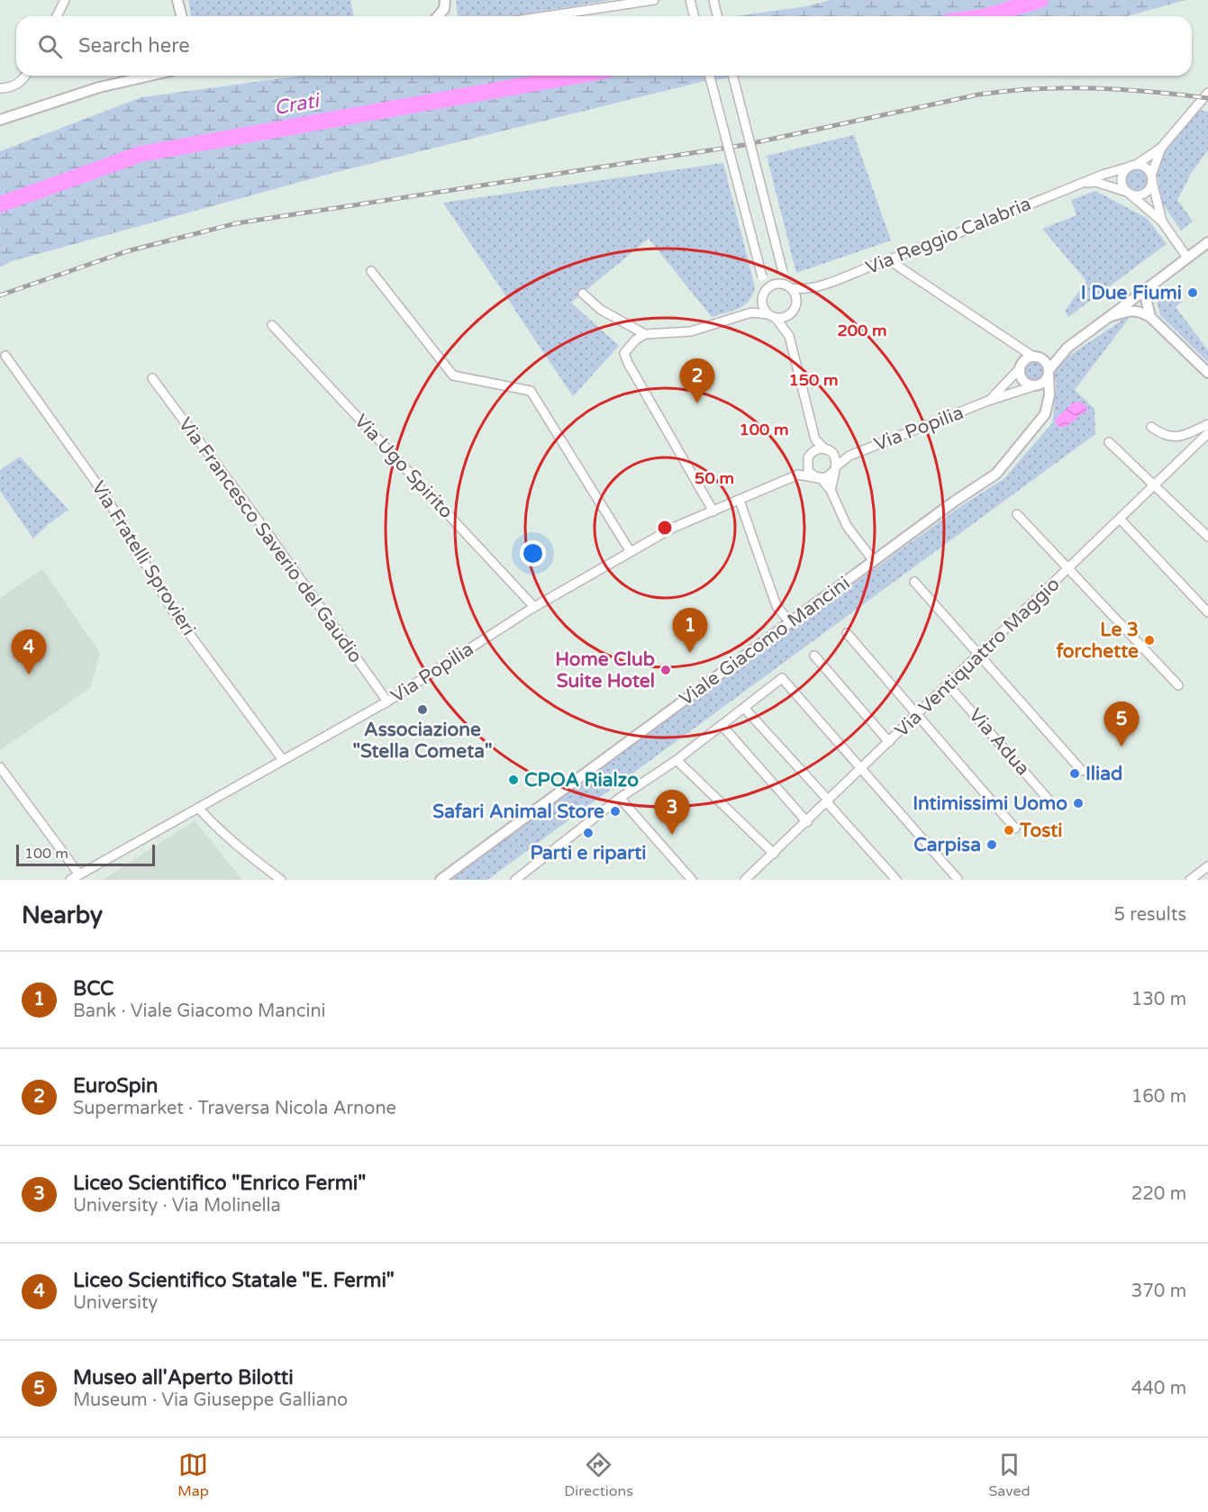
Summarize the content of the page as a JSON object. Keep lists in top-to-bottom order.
{
  "streets": {
    "street": [
      "Via Reggio Calabria",
      "Via Popilia",
      "Via Ugo Spirito",
      "Via Francesco Saverio del Gaudio",
      "Via Fratelli Sprovieri",
      "Viale Giacomo Mancini",
      "Via Ventiquattro Maggio",
      "Via Adua"
    ]
  },
  "crossings": [
    ["Via Popilia", "Via Ugo Spirito"],
    ["Via Popilia", "Via Francesco Saverio del Gaudio"],
    ["Via Popilia", "Via Fratelli Sprovieri"],
    ["Via Popilia", "Viale Giacomo Mancini"],
    ["Via Ventiquattro Maggio", "Via Adua"]
  ],
  "water": ["Crati"],
  "places": [
    "I Due Fiumi",
    "Le 3 forchette",
    "Home Club Suite Hotel",
    "Associazione \"Stella Cometa\"",
    "Iliad",
    "CPOA Rialzo",
    "Intimissimi Uomo",
    "Safari Animal Store",
    "Tosti",
    "Parti e riparti",
    "Carpisa"
  ],
  "scale_bar": "100 m",
  "page": {
    "search": "Search here",
    "pins": [
      "2",
      "1",
      "4",
      "5",
      "3"
    ],
    "scale": "100 m",
    "heading": ["Nearby", "5 results"],
    "list": [
      {
        "mark": "1",
        "name": "BCC",
        "note": "Bank · Viale Giacomo Mancini",
        "value": "130 m"
      },
      {
        "mark": "2",
        "name": "EuroSpin",
        "note": "Supermarket · Traversa Nicola Arnone",
        "value": "160 m"
      },
      {
        "mark": "3",
        "name": "Liceo Scientifico \"Enrico Fermi\"",
        "note": "University · Via Molinella",
        "value": "220 m"
      },
      {
        "mark": "4",
        "name": "Liceo Scientifico Statale \"E. Fermi\"",
        "note": "University",
        "value": "370 m"
      },
      {
        "mark": "5",
        "name": "Museo all'Aperto Bilotti",
        "note": "Museum · Via Giuseppe Galliano",
        "value": "440 m"
      }
    ],
    "nav": ["Map", "Directions", "Saved"]
  },
  "rings": [
    "200 m",
    "150 m",
    "100 m",
    "50 m"
  ]
}
